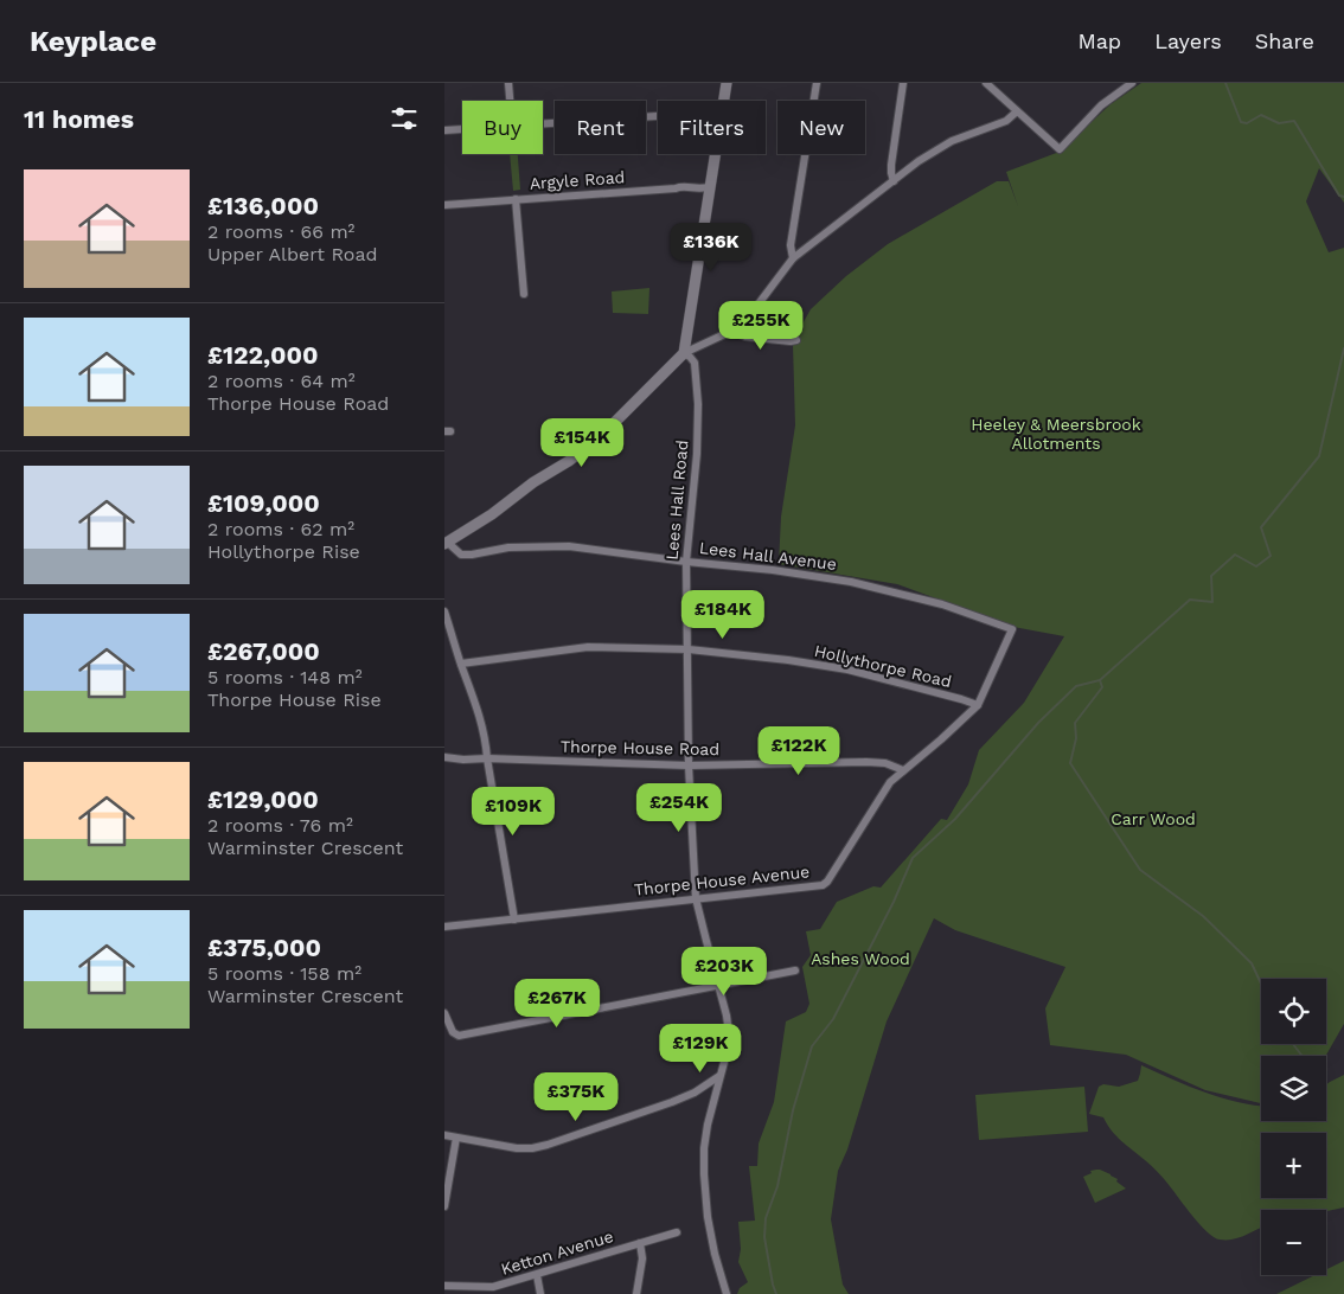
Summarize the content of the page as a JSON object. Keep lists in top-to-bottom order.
{
  "streets": {
    "street": [
      "Argyle Road",
      "Lees Hall Road",
      "Lees Hall Avenue",
      "Hollythorpe Road",
      "Thorpe House Road",
      "Thorpe House Avenue",
      "Ketton Avenue"
    ]
  },
  "crossings": [
    ["Lees Hall Road", "Lees Hall Avenue"],
    ["Lees Hall Road", "Hollythorpe Road"],
    ["Lees Hall Road", "Thorpe House Road"],
    ["Lees Hall Road", "Thorpe House Avenue"],
    ["Lees Hall Avenue", "Thorpe House Avenue"],
    ["Hollythorpe Road", "Thorpe House Avenue"],
    ["Thorpe House Road", "Thorpe House Avenue"]
  ],
  "parks": ["Heeley & Meersbrook Allotments", "Carr Wood", "Ashes Wood"],
  "page": {
    "header": "Keyplace",
    "nav": ["Map", "Layers", "Share"],
    "heading": "11 homes",
    "chip": [
      "Buy",
      "Rent",
      "Filters",
      "New"
    ],
    "list": [
      {
        "name": "£136,000",
        "note": "2 rooms · 66 m² · Upper Albert Road"
      },
      {
        "name": "£122,000",
        "note": "2 rooms · 64 m² · Thorpe House Road"
      },
      {
        "name": "£109,000",
        "note": "2 rooms · 62 m² · Hollythorpe Rise"
      },
      {
        "name": "£267,000",
        "note": "5 rooms · 148 m² · Thorpe House Rise"
      },
      {
        "name": "£129,000",
        "note": "2 rooms · 76 m² · Warminster Crescent"
      },
      {
        "name": "£375,000",
        "note": "5 rooms · 158 m² · Warminster Crescent"
      }
    ],
    "price": [
      "£136K",
      "£255K",
      "£154K",
      "£184K",
      "£122K",
      "£254K",
      "£109K",
      "£203K",
      "£267K",
      "£129K",
      "£375K"
    ],
    "map_buttons": ["+", "−"]
  }
}
